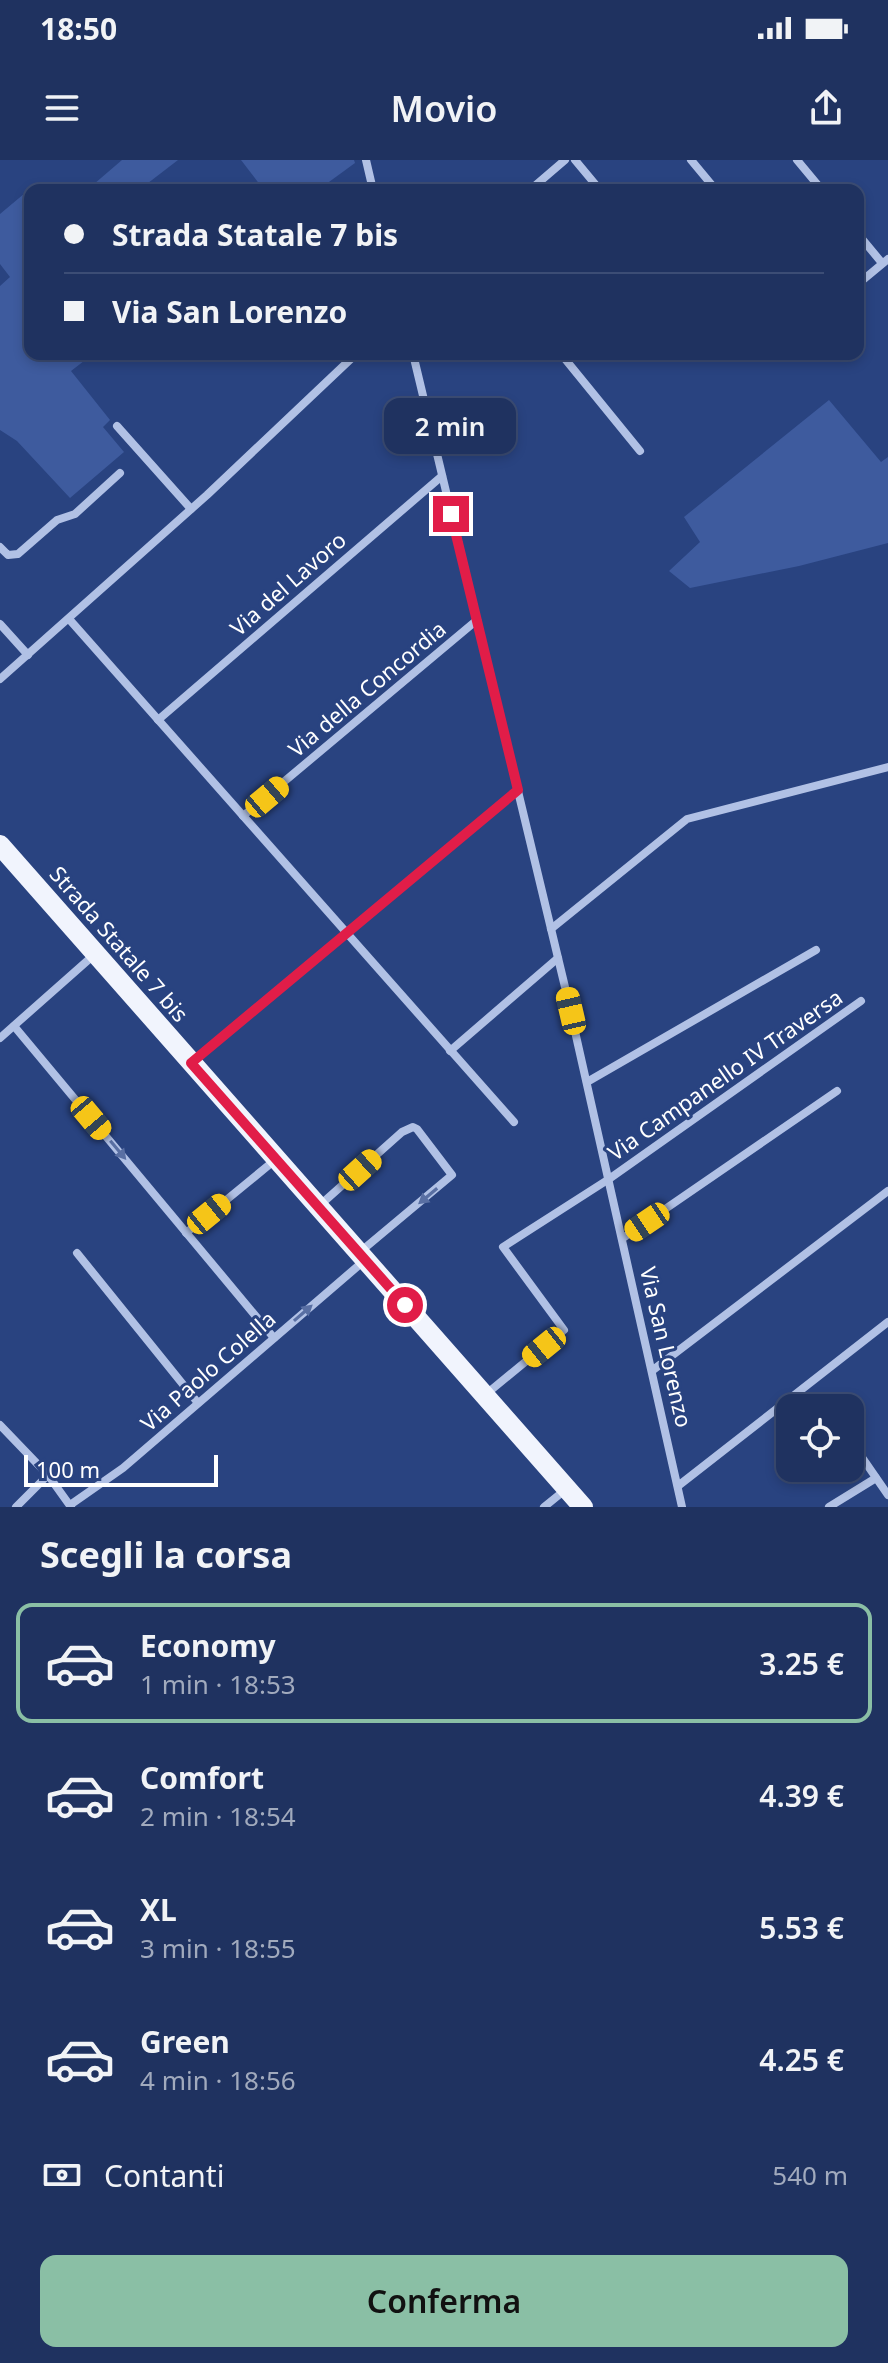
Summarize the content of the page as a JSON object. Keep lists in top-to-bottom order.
{
  "streets": {
    "main road": ["Strada Statale 7 bis"],
    "street": [
      "Via del Lavoro",
      "Via della Concordia",
      "Via Campanello IV Traversa",
      "Via San Lorenzo",
      "Via Paolo Colella"
    ]
  },
  "crossings": [
    ["Via del Lavoro", "Via San Lorenzo"],
    ["Via della Concordia", "Via San Lorenzo"],
    ["Strada Statale 7 bis", "Via Campanello IV Traversa"],
    ["Strada Statale 7 bis", "Via Paolo Colella"],
    ["Via Campanello IV Traversa", "Via San Lorenzo"]
  ],
  "scale_bar": "100 m",
  "page": {
    "status": "18:50",
    "header": "Movio",
    "banner": ["Strada Statale 7 bis", "Via San Lorenzo"],
    "bubble": "2 min",
    "scale": "100 m",
    "heading": "Scegli la corsa",
    "list": [
      {
        "name": "Economy",
        "note": "1 min · 18:53",
        "value": "3.25 €"
      },
      {
        "name": "Comfort",
        "note": "2 min · 18:54",
        "value": "4.39 €"
      },
      {
        "name": "XL",
        "note": "3 min · 18:55",
        "value": "5.53 €"
      },
      {
        "name": "Green",
        "note": "4 min · 18:56",
        "value": "4.25 €"
      }
    ],
    "pay": ["Contanti", "540 m"],
    "buttons": "Conferma"
  }
}
